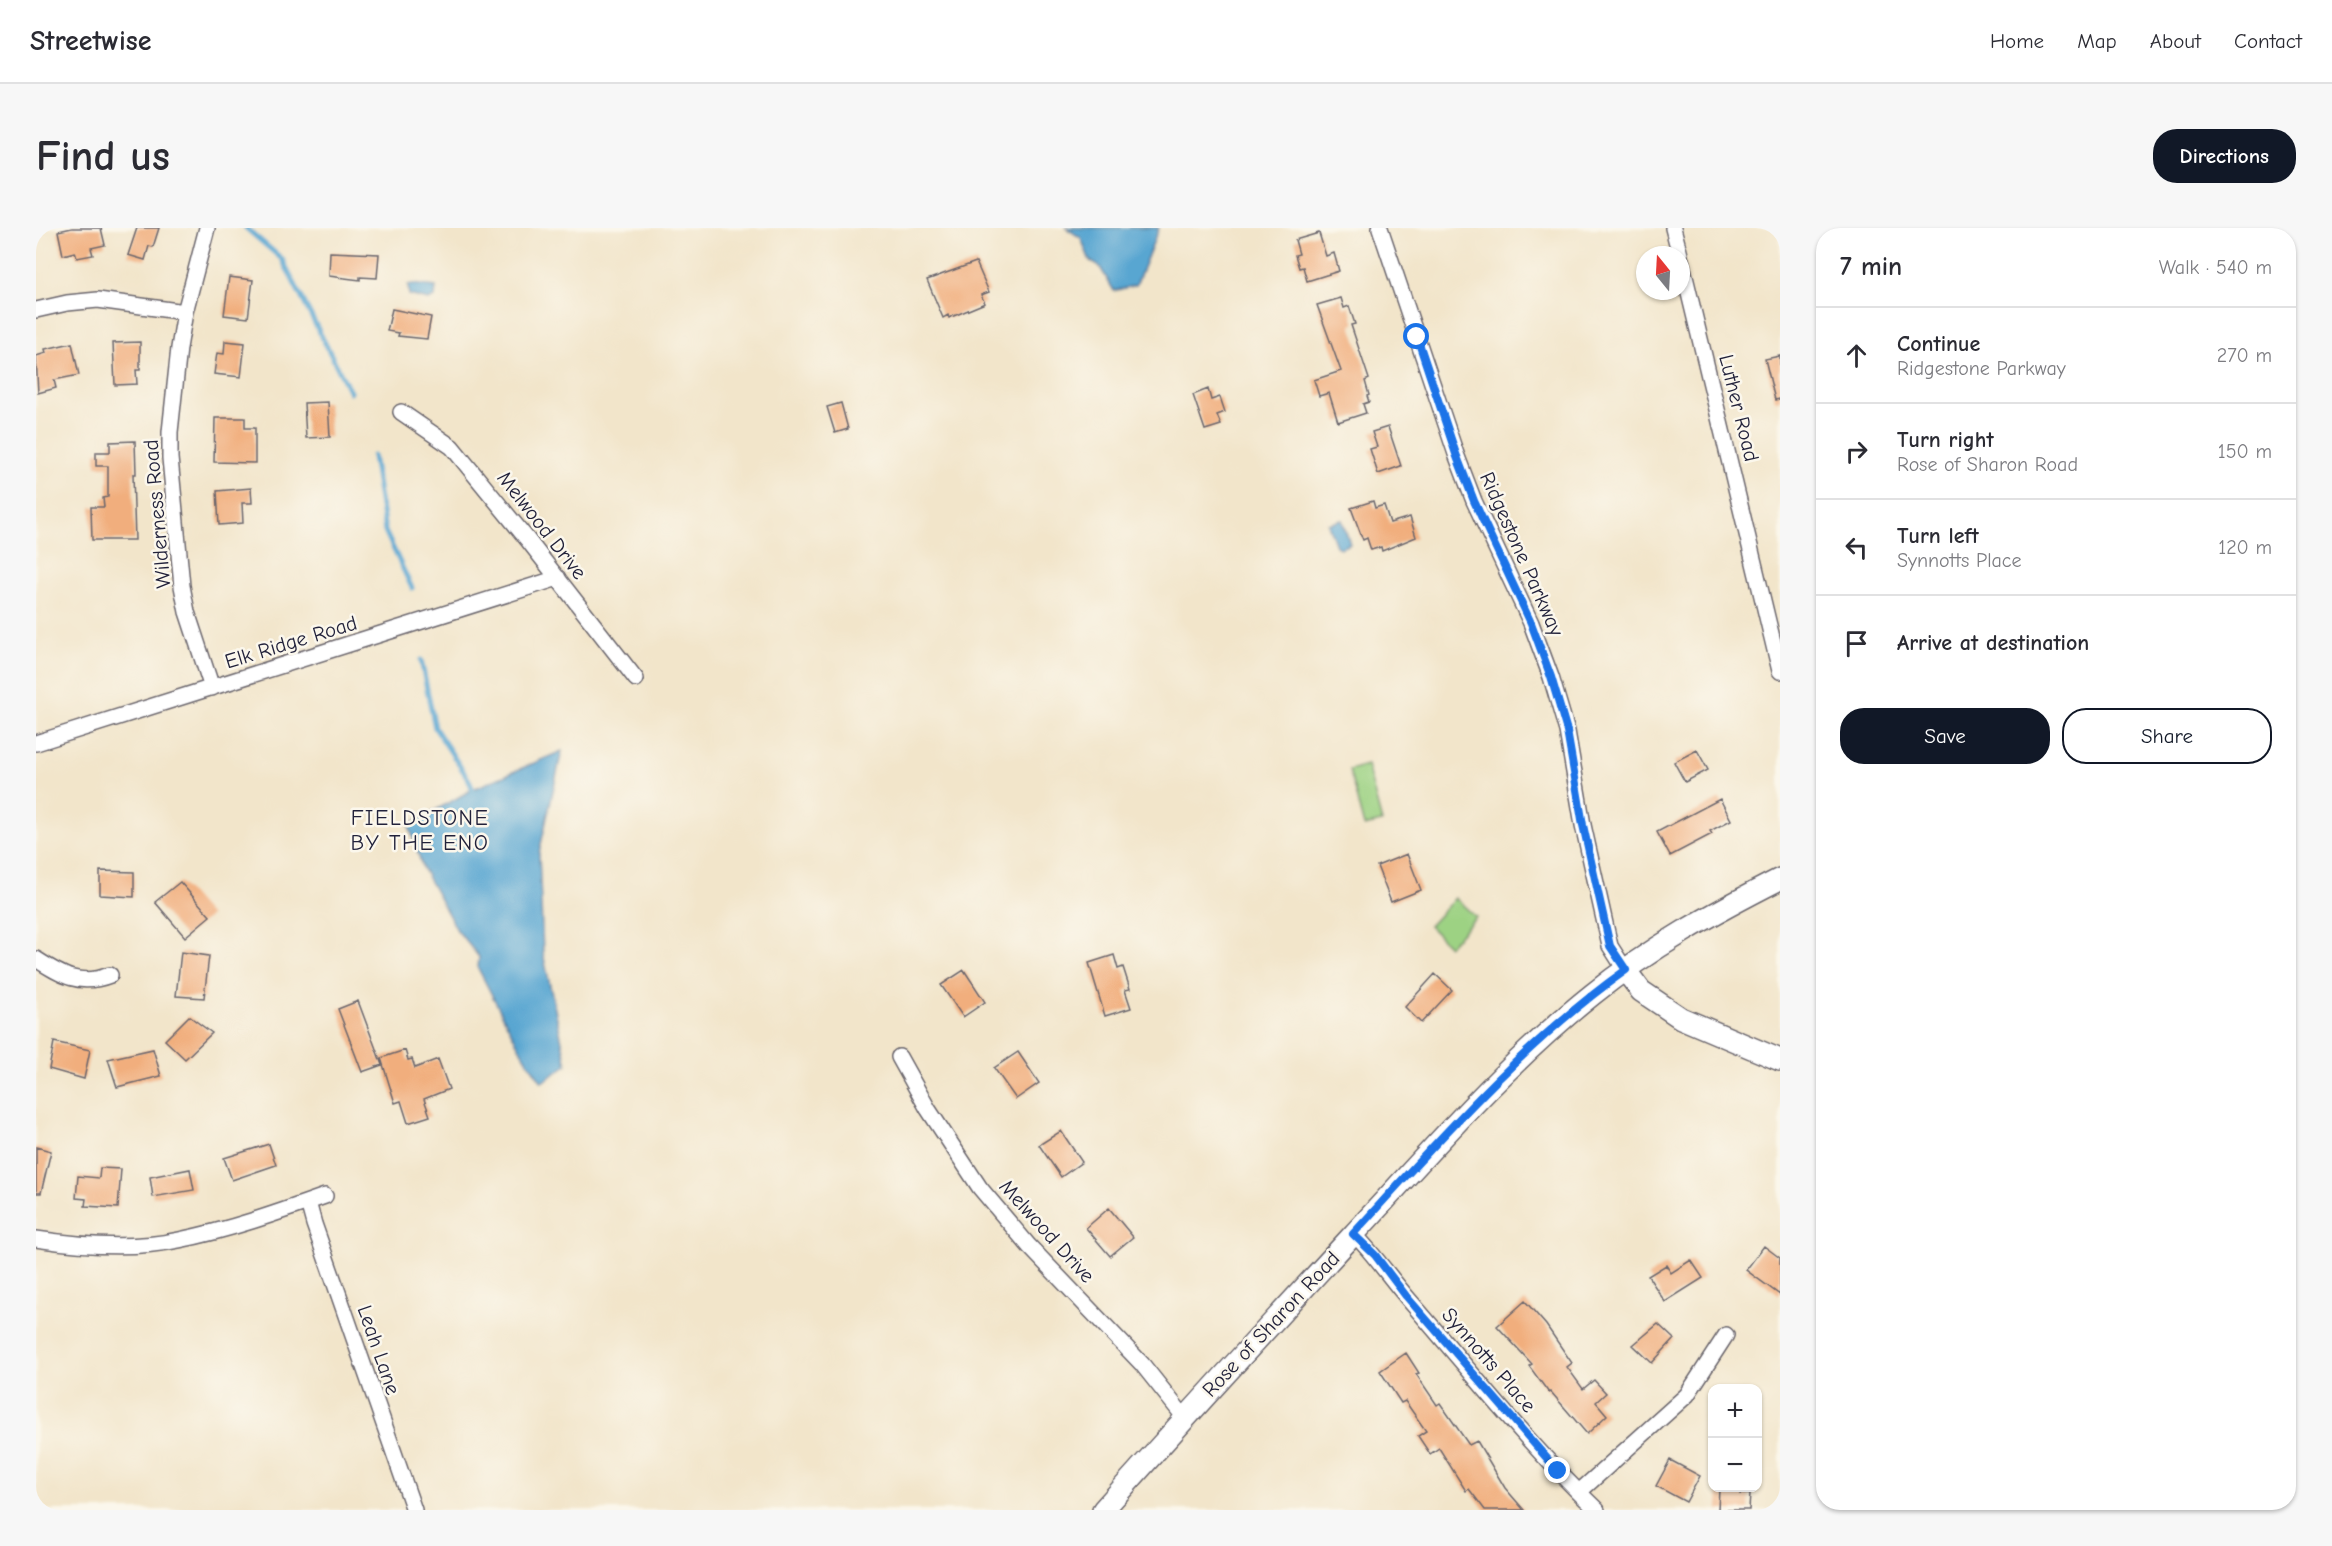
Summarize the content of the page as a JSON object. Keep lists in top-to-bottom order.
{
  "streets": {
    "street": [
      "Luther Road",
      "Wilderness Road",
      "Melwood Drive",
      "Ridgestone Parkway",
      "Elk Ridge Road",
      "Rose of Sharon Road",
      "Leah Lane",
      "Synnotts Place"
    ]
  },
  "crossings": [
    ["Wilderness Road", "Elk Ridge Road"],
    ["Melwood Drive", "Elk Ridge Road"],
    ["Melwood Drive", "Rose of Sharon Road"],
    ["Ridgestone Parkway", "Rose of Sharon Road"],
    ["Rose of Sharon Road", "Synnotts Place"]
  ],
  "districts": ["FIELDSTONE BY THE ENO"],
  "north": "top",
  "page": {
    "header": "Streetwise",
    "nav": [
      "Home",
      "Map",
      "About",
      "Contact"
    ],
    "buttons": [
      "Directions",
      ["Save", "Share"]
    ],
    "title": "Find us",
    "heading": ["7 min", "Walk · 540 m"],
    "list": [
      ["Continue", "Ridgestone Parkway", "270 m"],
      ["Turn right", "Rose of Sharon Road", "150 m"],
      ["Turn left", "Synnotts Place", "120 m"],
      "Arrive at destination"
    ],
    "map_buttons": ["+", "−"]
  }
}
